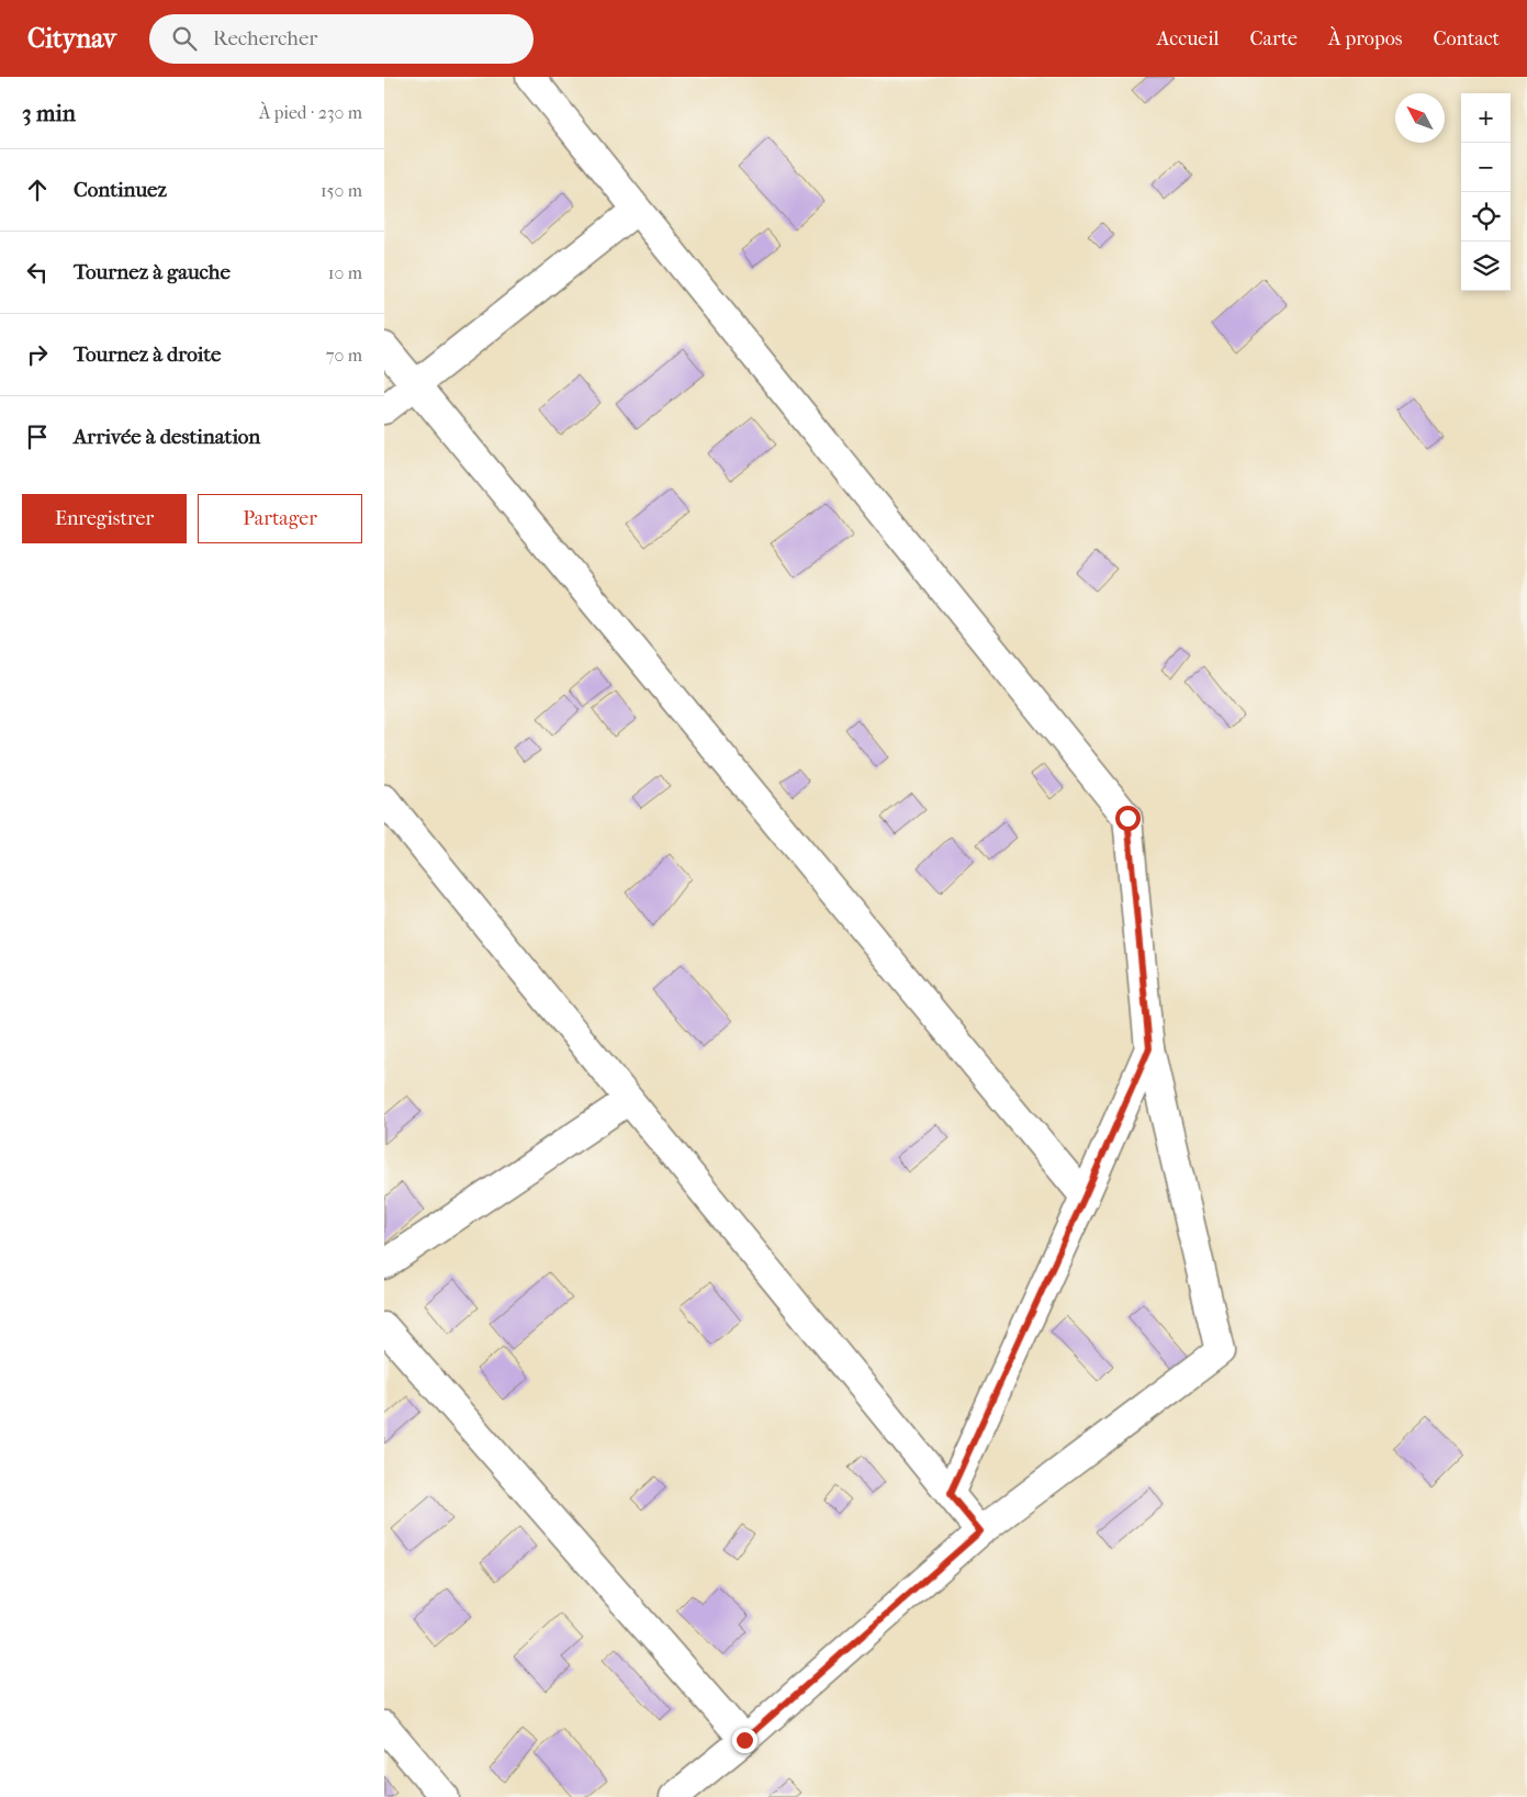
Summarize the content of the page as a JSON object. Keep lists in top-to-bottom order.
{
  "north": "top left",
  "page": {
    "header": "Citynav",
    "search": "Rechercher",
    "nav": [
      "Accueil",
      "Carte",
      "À propos",
      "Contact"
    ],
    "heading": ["3 min", "À pied · 230 m"],
    "map_buttons": ["+", "−"],
    "list": [
      ["Continuez", "150 m"],
      ["Tournez à gauche", "10 m"],
      ["Tournez à droite", "70 m"],
      "Arrivée à destination"
    ],
    "buttons": ["Enregistrer", "Partager"]
  }
}
